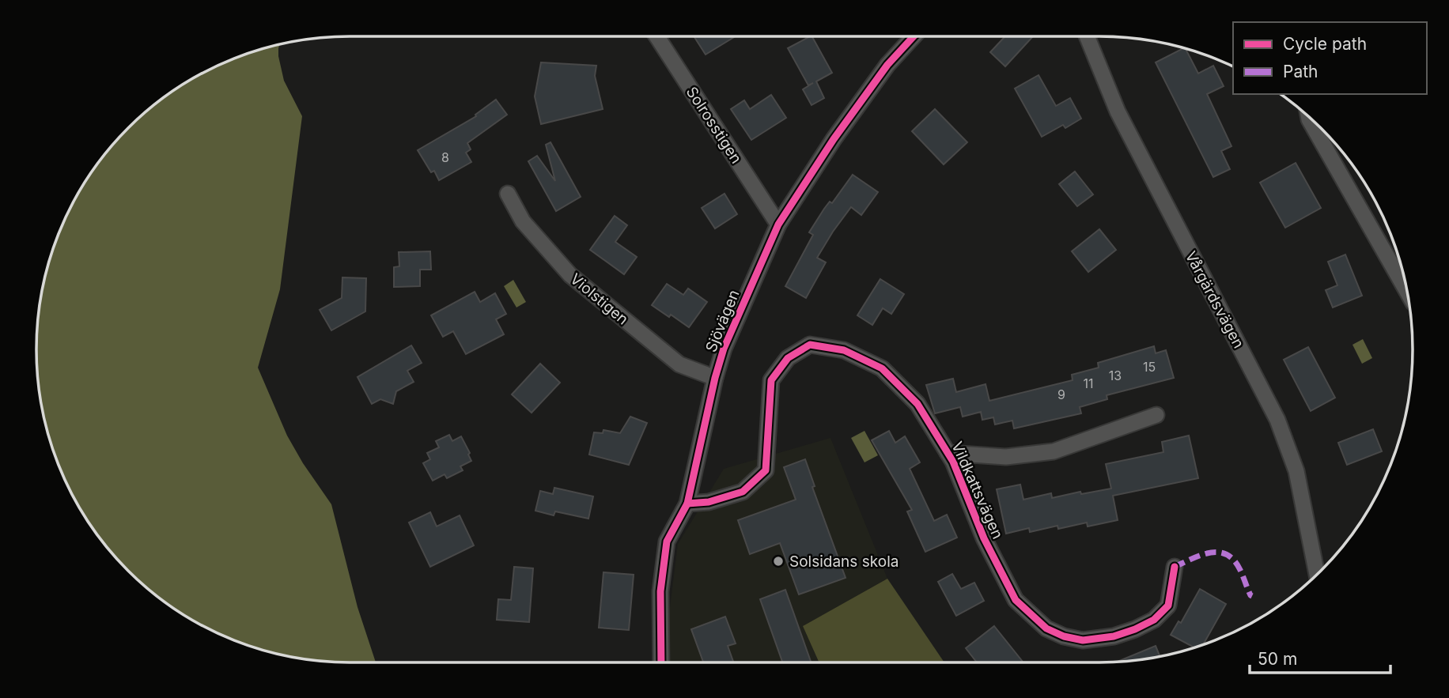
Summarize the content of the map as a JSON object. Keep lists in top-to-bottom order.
{
  "streets": {
    "street": [
      "Solrosstigen",
      "Violstigen",
      "Vårgärdsvägen",
      "Sjövägen",
      "Vildkattsvägen"
    ]
  },
  "crossings": [
    ["Solrosstigen", "Sjövägen"],
    ["Violstigen", "Sjövägen"],
    ["Sjövägen", "Vildkattsvägen"]
  ],
  "places": ["Solsidans skola"],
  "house_numbers": [
    "8",
    "15",
    "13",
    "11",
    "9"
  ],
  "legend": ["Cycle path", "Path"],
  "scale_bar": "50 m"
}
